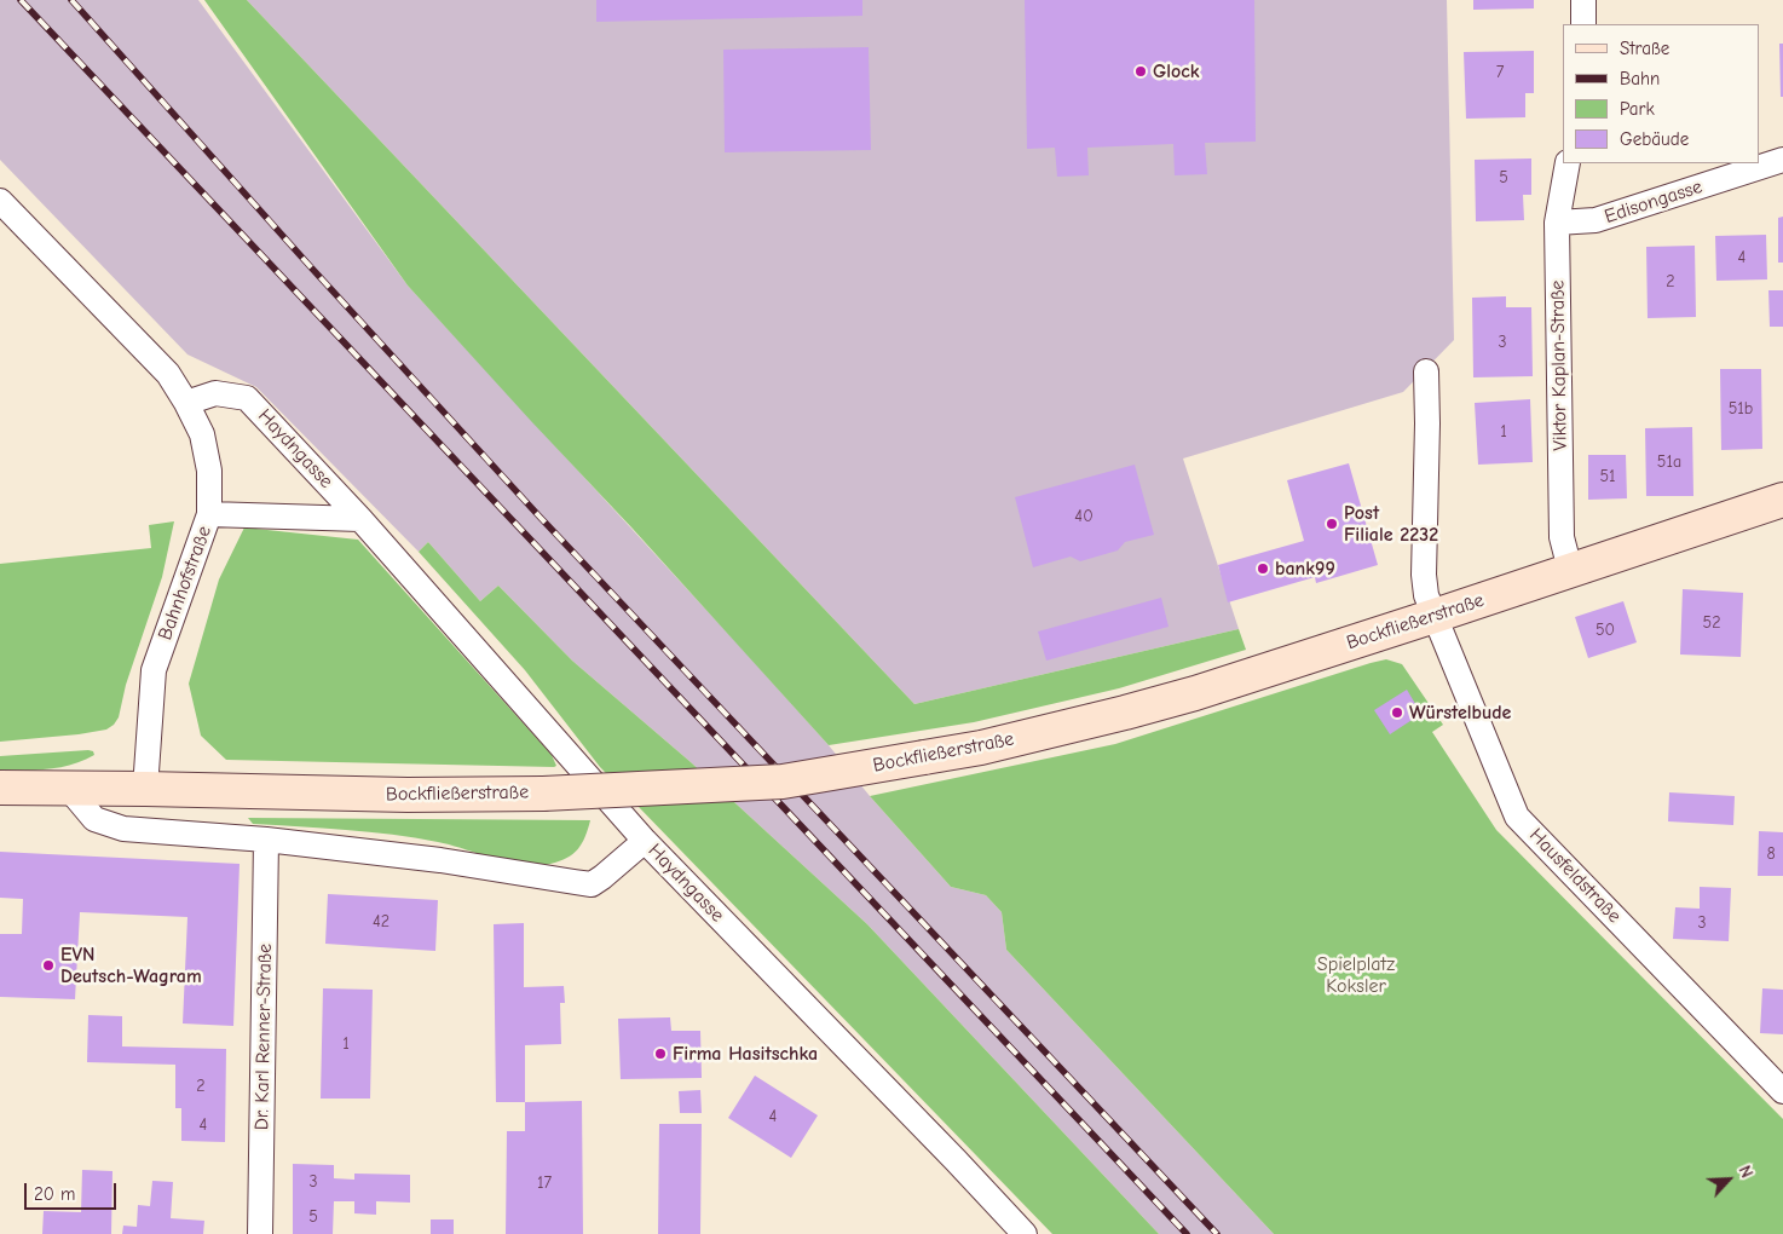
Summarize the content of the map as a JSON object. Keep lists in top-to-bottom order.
{
  "streets": {
    "main road": ["Bockfließerstraße"],
    "street": [
      "Edisongasse",
      "Viktor Kaplan-Straße",
      "Haydngasse",
      "Bahnhofstraße",
      "Hausfeldstraße",
      "Dr. Karl Renner-Straße"
    ]
  },
  "crossings": [
    ["Edisongasse", "Viktor Kaplan-Straße"],
    ["Viktor Kaplan-Straße", "Bockfließerstraße"],
    ["Haydngasse", "Bahnhofstraße"],
    ["Bahnhofstraße", "Bockfließerstraße"],
    ["Bockfließerstraße", "Hausfeldstraße"]
  ],
  "parks": ["Spielplatz Koksler"],
  "places": [
    "Glock",
    "Post Filiale 2232",
    "bank99",
    "Würstelbude",
    "EVN Deutsch-Wagram",
    "Firma Hasitschka"
  ],
  "house_numbers": [
    "7",
    "5",
    "4",
    "2",
    "3",
    "51b",
    "1",
    "51a",
    "51",
    "40",
    "52",
    "50",
    "8",
    "42",
    "3",
    "1",
    "2",
    "4",
    "4",
    "3",
    "17",
    "5"
  ],
  "legend": [
    "Straße",
    "Bahn",
    "Park",
    "Gebäude"
  ],
  "scale_bar": "20 m",
  "north": "top right"
}
